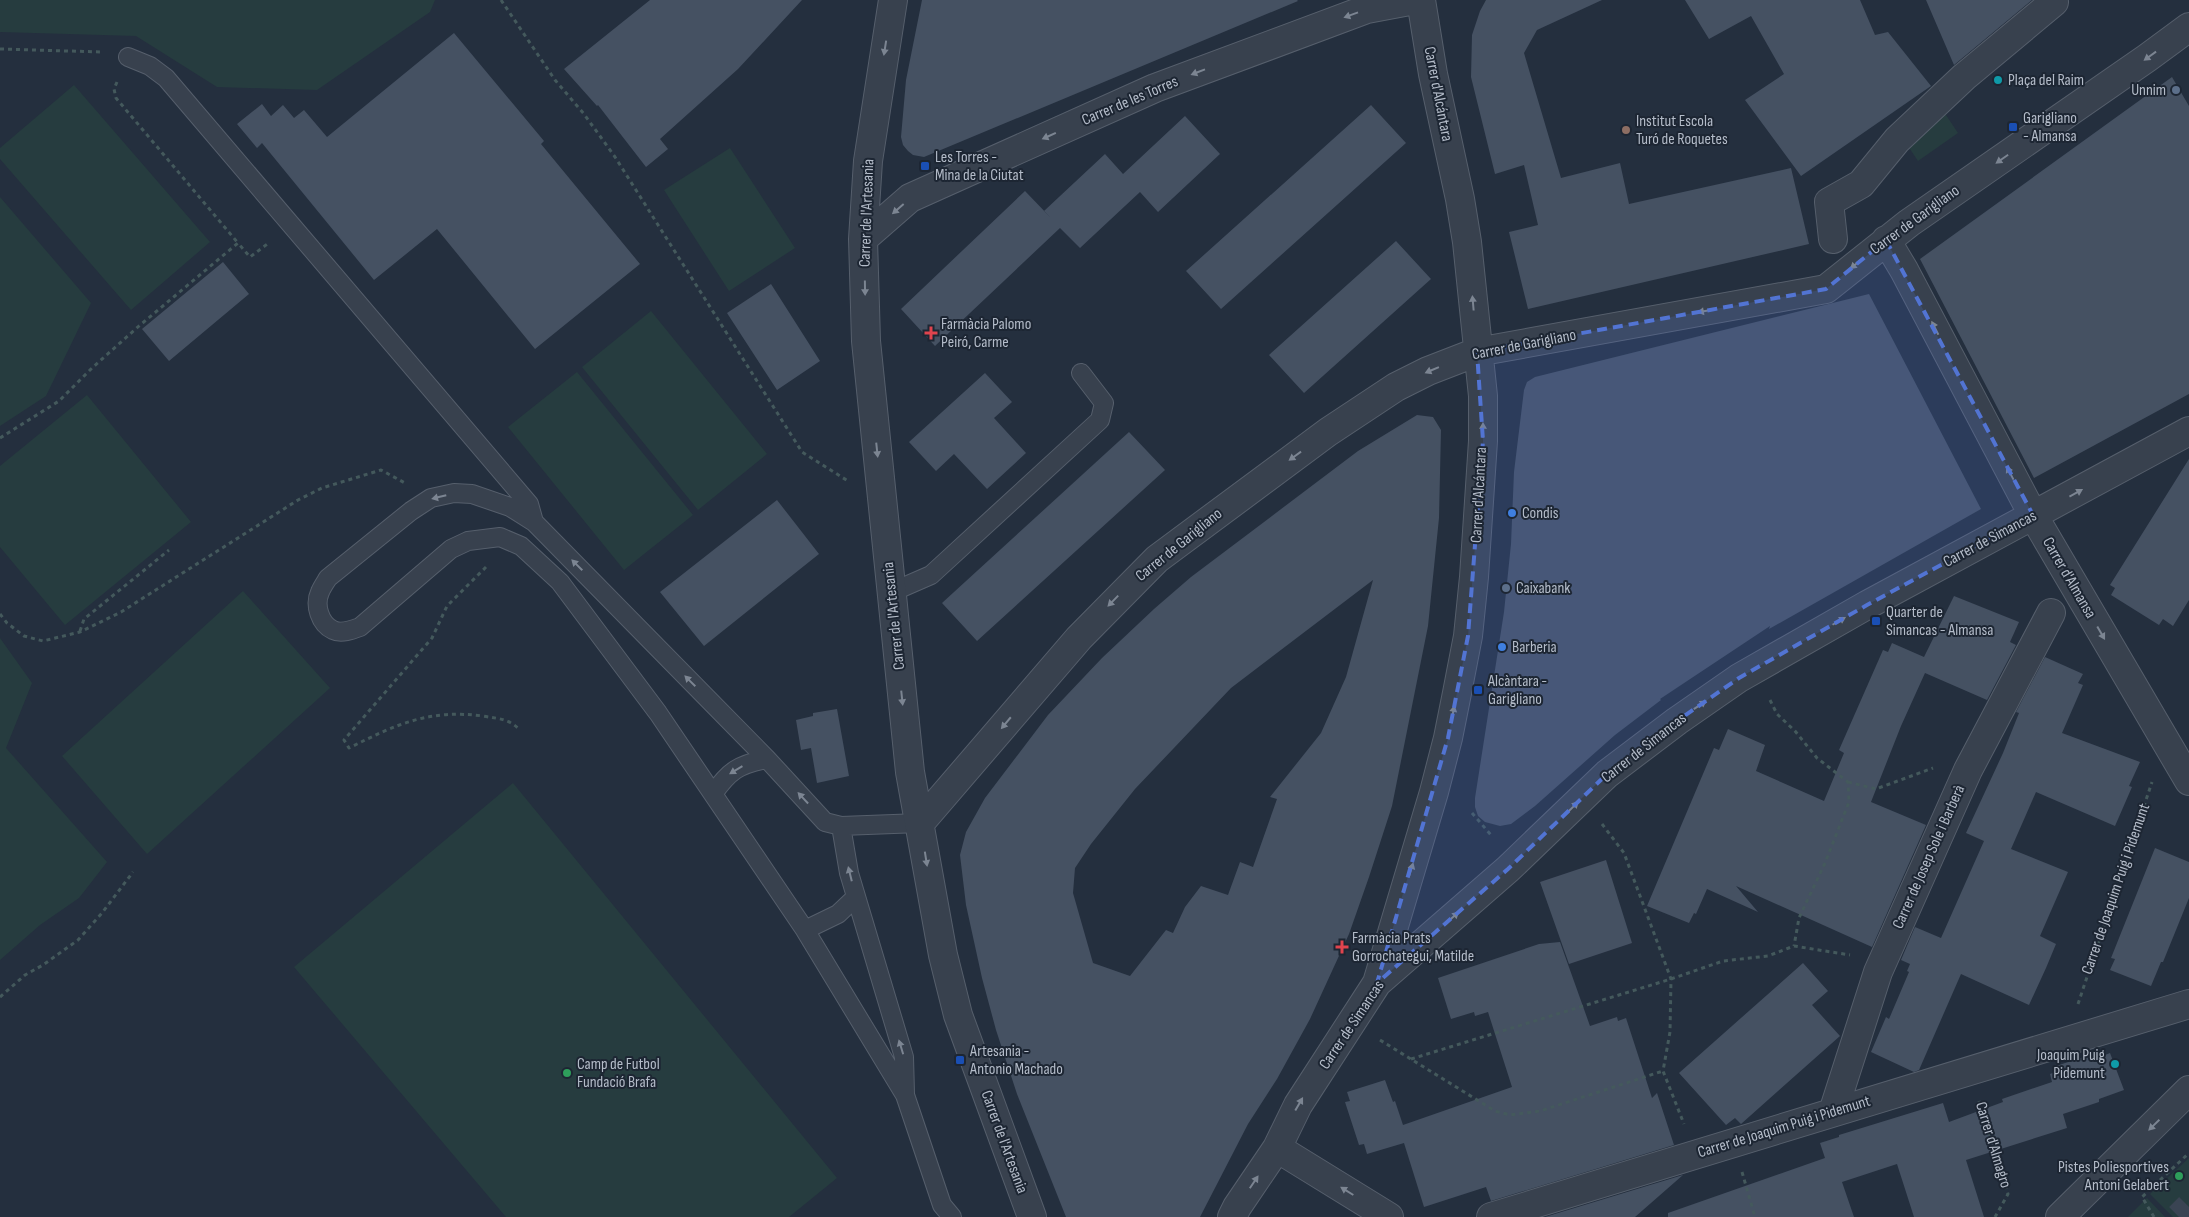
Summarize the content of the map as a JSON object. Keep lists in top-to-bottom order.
{
  "streets": {
    "street": [
      "Carrer d'Alcántara",
      "Carrer de les Torres",
      "Carrer de l'Artesania",
      "Carrer de Garigliano",
      "Carrer de Simancas",
      "Carrer d'Almansa",
      "Carrer de Josep Sole i Barberà",
      "Carrer de Joaquim Puig i Pidemunt"
    ],
    "path": ["Carrer d'Almagro"]
  },
  "crossings": [
    ["Carrer d'Alcántara", "Carrer de Garigliano"],
    ["Carrer d'Alcántara", "Carrer de Simancas"],
    ["Carrer de les Torres", "Carrer de l'Artesania"],
    ["Carrer de l'Artesania", "Carrer de Garigliano"],
    ["Carrer de Garigliano", "Carrer d'Almansa"],
    ["Carrer de Simancas", "Carrer d'Almansa"],
    ["Carrer de Josep Sole i Barberà", "Carrer de Joaquim Puig i Pidemunt"],
    ["Carrer de Joaquim Puig i Pidemunt", "Carrer d'Almagro"]
  ],
  "one_way": [
    "Carrer d'Alcántara",
    "Carrer de les Torres",
    "Carrer de l'Artesania",
    "Carrer de Garigliano",
    "Carrer de Simancas"
  ],
  "places": {
    "other": [
      "Plaça del Raim",
      "Unnim",
      "Institut Escola Turó de Roquetes",
      "Condis",
      "Caixabank",
      "Barberia",
      "Joaquim Puig Pidemunt",
      "Camp de Futbol Fundació Brafa",
      "Pistes Poliesportives Antoni Gelabert"
    ],
    "transit": [
      "Garigliano - Almansa",
      "Les Torres - Mina de la Ciutat",
      "Quarter de Simancas - Almansa",
      "Alcàntara - Garigliano",
      "Artesania - Antonio Machado"
    ],
    "health": ["Farmàcia Palomo Peiró, Carme", "Farmàcia Prats Gorrochategui, Matilde"]
  }
}
